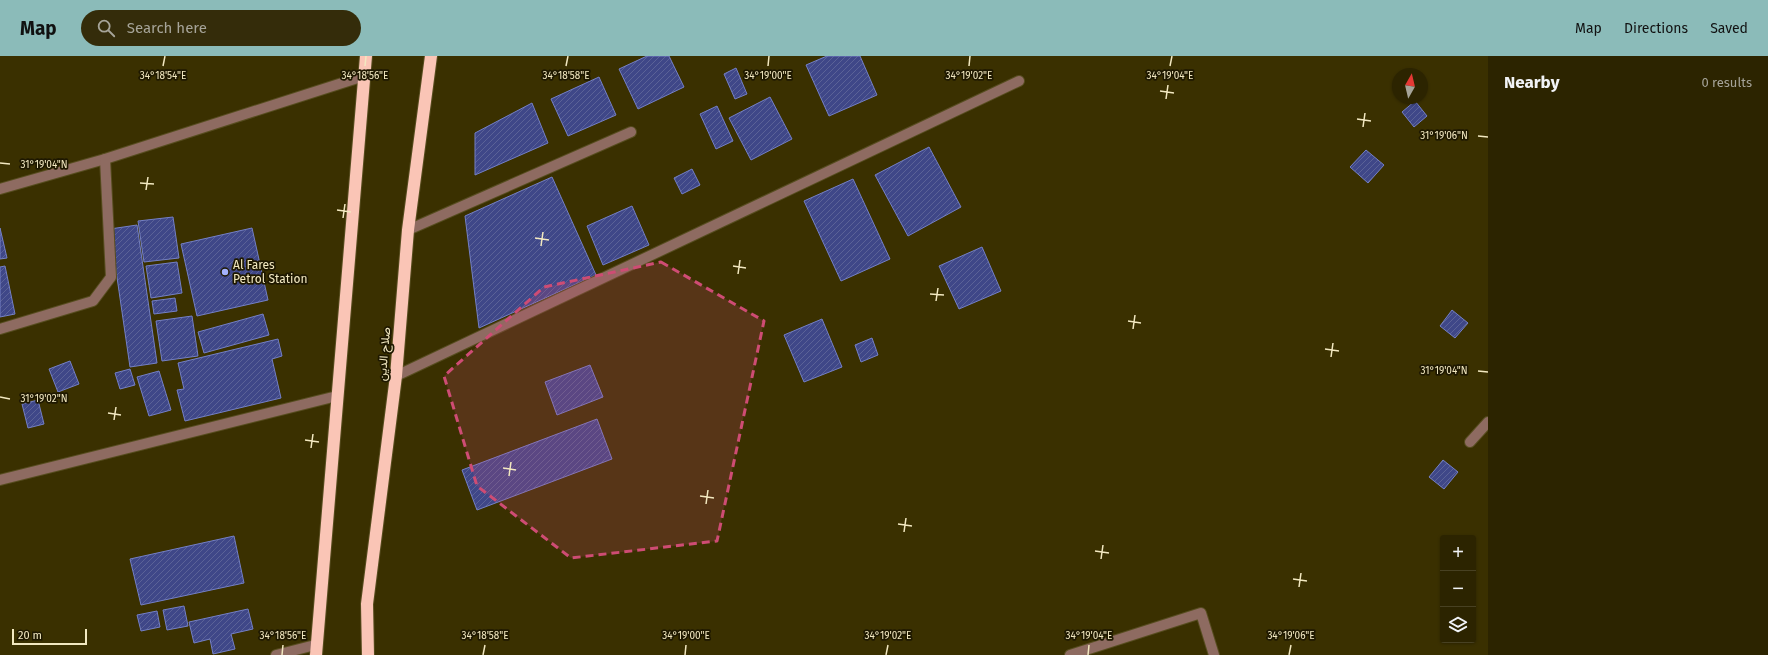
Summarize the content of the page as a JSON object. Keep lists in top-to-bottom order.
{
  "streets": {
    "highway": ["صلاح الدين"]
  },
  "places": ["Al Fares Petrol Station"],
  "scale_bar": "20 m",
  "north": "top",
  "page": {
    "header": "Map",
    "search": "Search here",
    "nav": ["Map", "Directions", "Saved"],
    "heading": ["Nearby", "0 results"],
    "map_buttons": ["+", "−"],
    "scale": "20 m"
  },
  "coordinates": [
    "34°18'54\"E",
    "34°18'56\"E",
    "34°18'58\"E",
    "34°19'00\"E",
    "34°19'02\"E",
    "34°19'04\"E",
    "31°19'06\"N",
    "31°19'04\"N",
    "31°19'02\"N",
    "34°19'06\"E"
  ]
}
